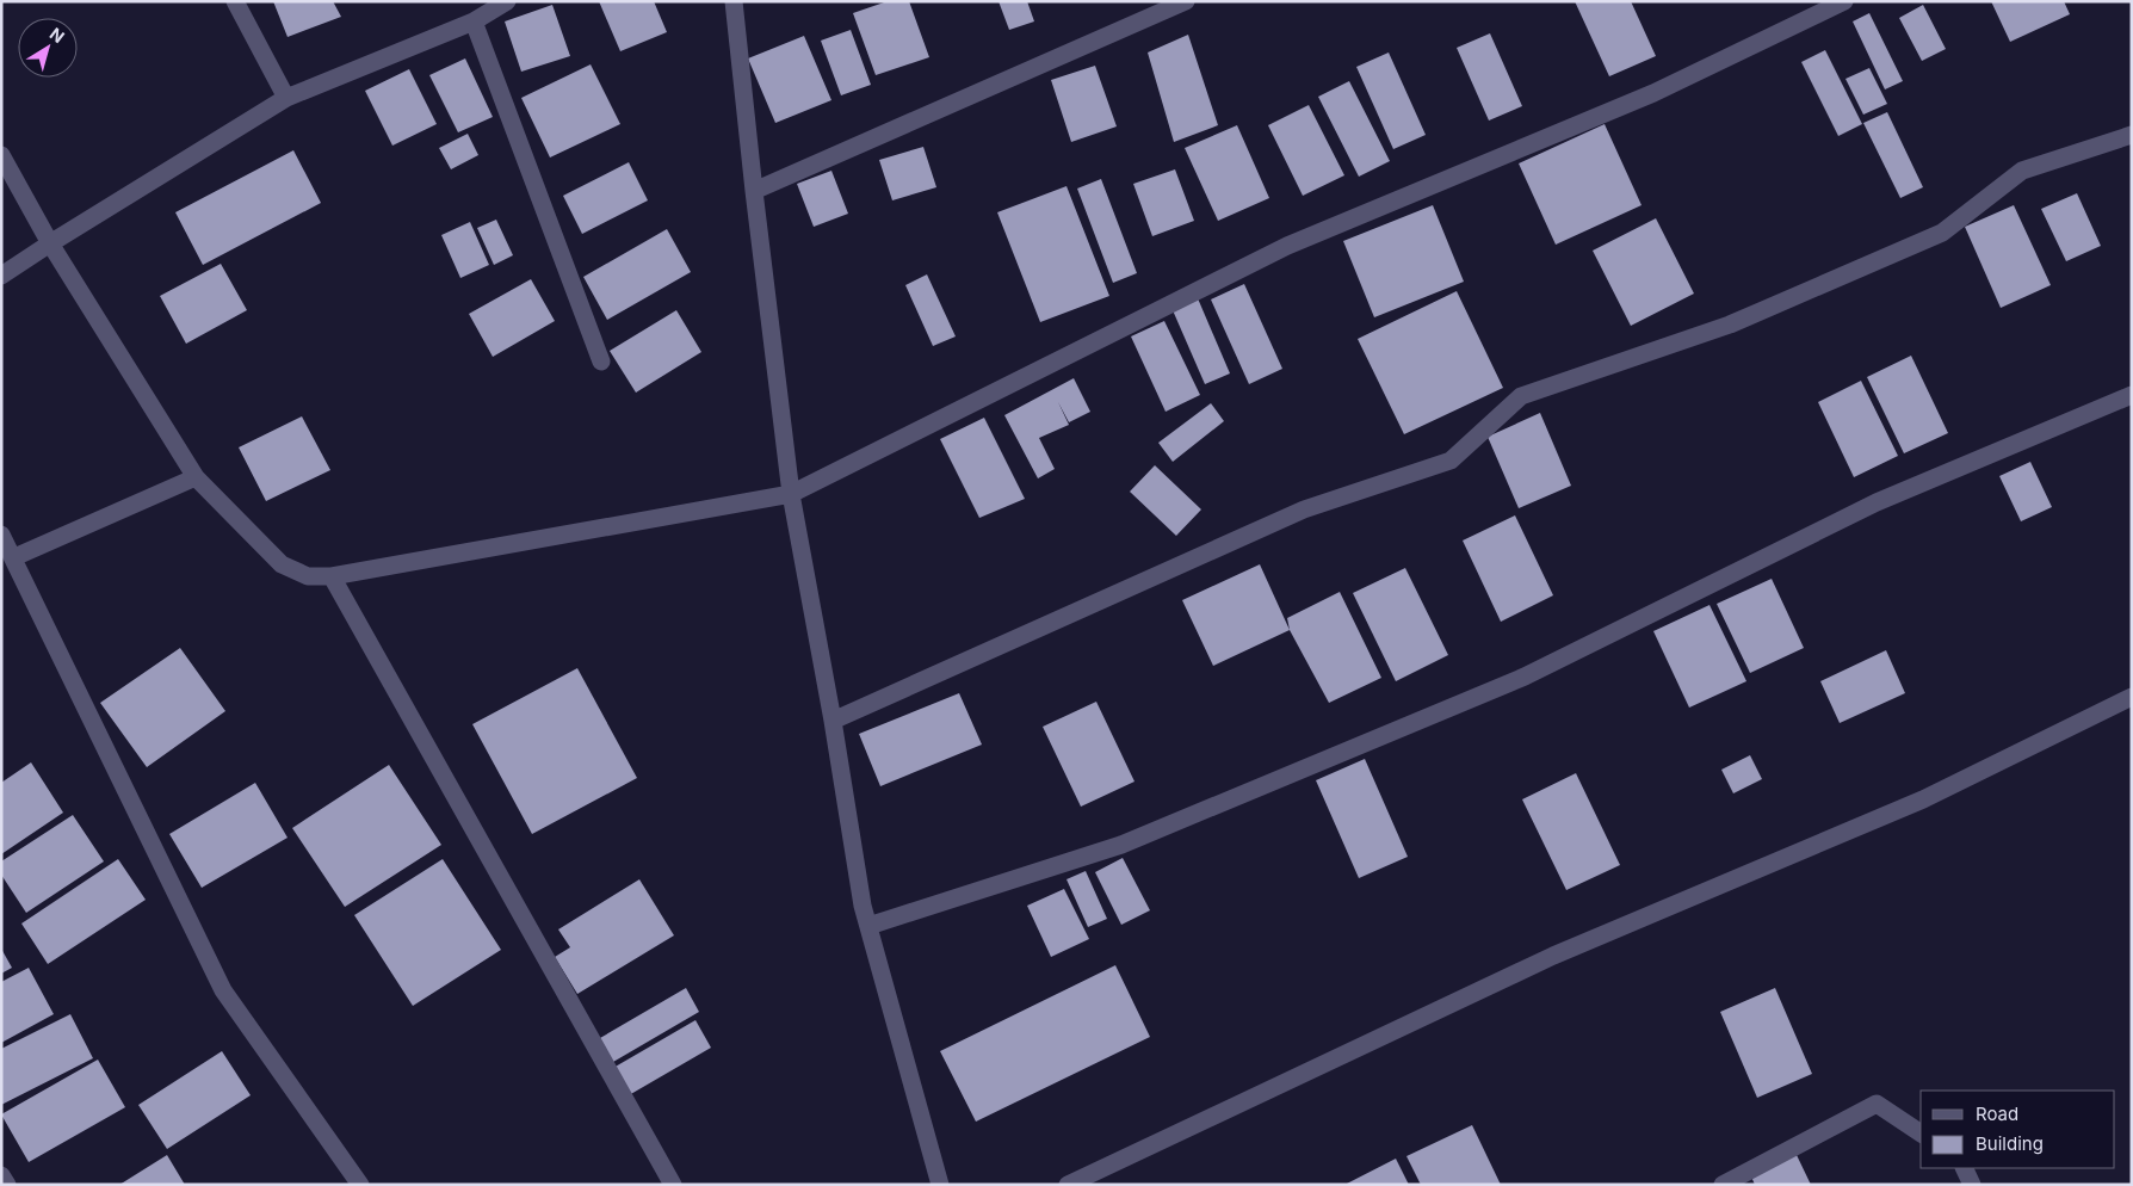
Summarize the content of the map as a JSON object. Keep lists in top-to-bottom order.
{
  "legend": ["Road", "Building"],
  "north": "top right"
}
